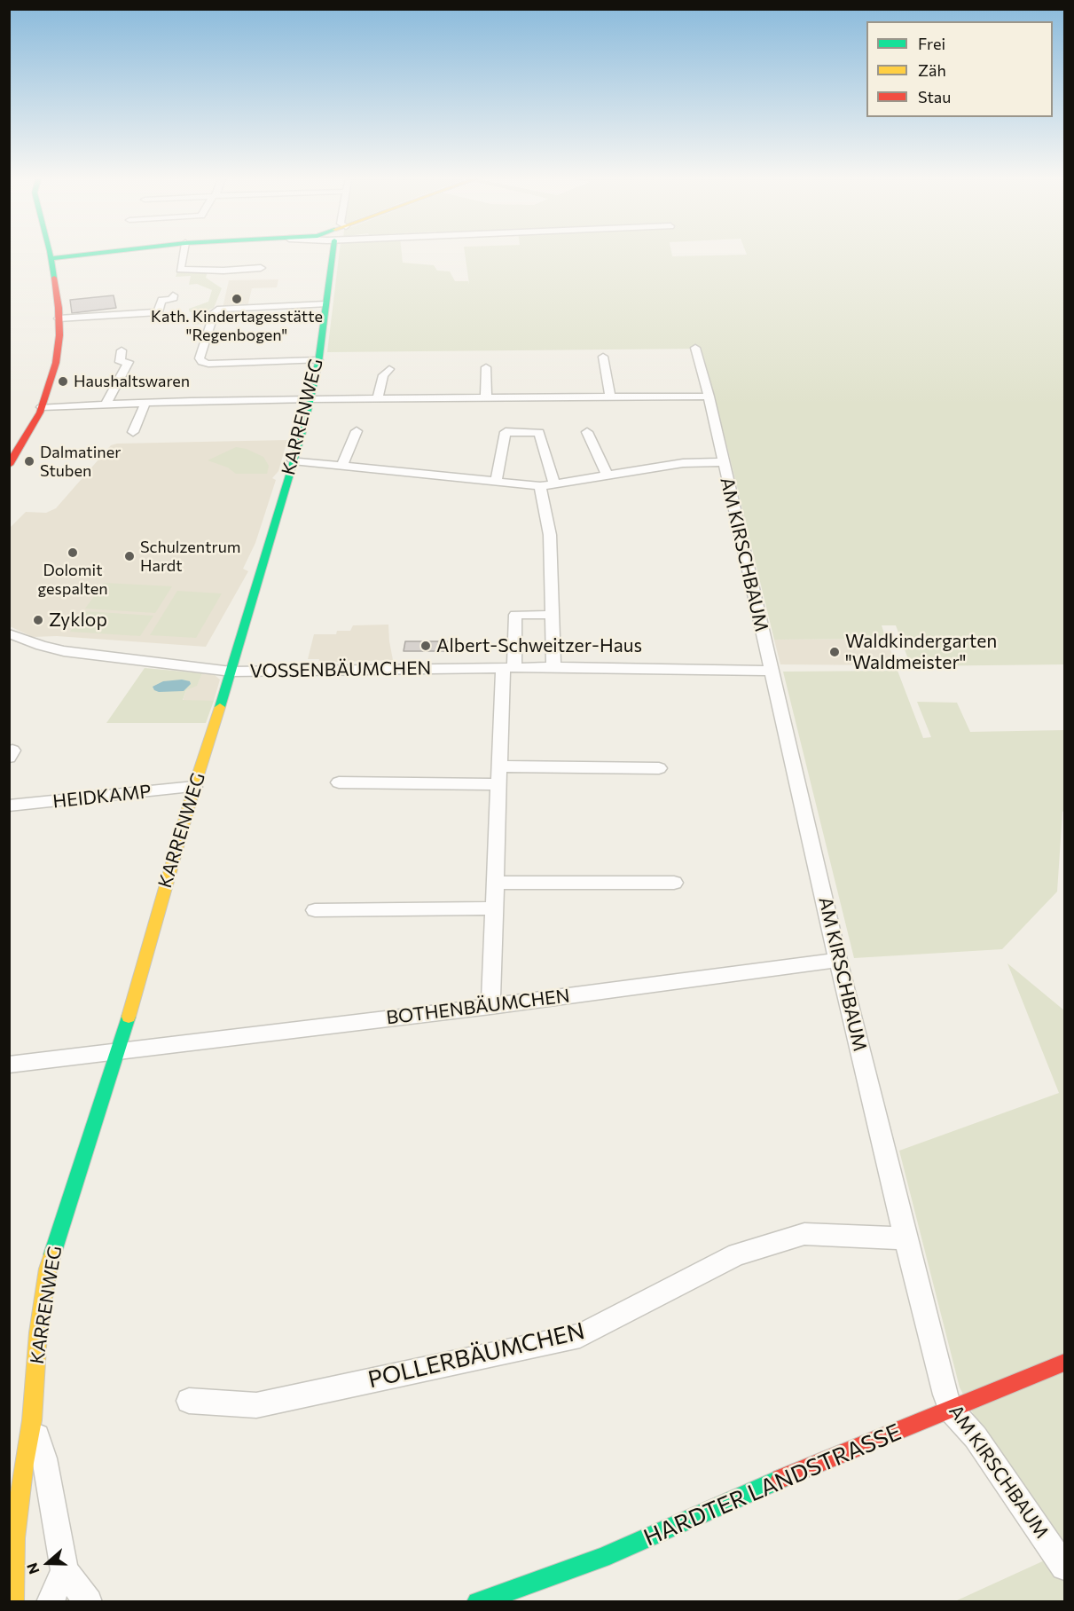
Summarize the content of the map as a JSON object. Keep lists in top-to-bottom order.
{
  "streets": {
    "street": [
      "KARRENWEG",
      "AM KIRSCHBAUM",
      "VOSSENBÄUMCHEN",
      "HEIDKAMP",
      "BOTHENBÄUMCHEN",
      "POLLERBÄUMCHEN",
      "HARDTER LANDSTRASSE"
    ]
  },
  "crossings": [
    ["KARRENWEG", "VOSSENBÄUMCHEN"],
    ["KARRENWEG", "HEIDKAMP"],
    ["KARRENWEG", "BOTHENBÄUMCHEN"],
    ["AM KIRSCHBAUM", "VOSSENBÄUMCHEN"],
    ["AM KIRSCHBAUM", "BOTHENBÄUMCHEN"],
    ["AM KIRSCHBAUM", "POLLERBÄUMCHEN"],
    ["AM KIRSCHBAUM", "HARDTER LANDSTRASSE"]
  ],
  "places": [
    "Kath. Kindertagesstätte \"Regenbogen\"",
    "Haushaltswaren",
    "Dalmatiner Stuben",
    "Dolomit gespalten",
    "Schulzentrum Hardt",
    "Zyklop",
    "Albert-Schweitzer-Haus",
    "Waldkindergarten \"Waldmeister\""
  ],
  "legend": ["Frei", "Zäh", "Stau"],
  "north": "left"
}
